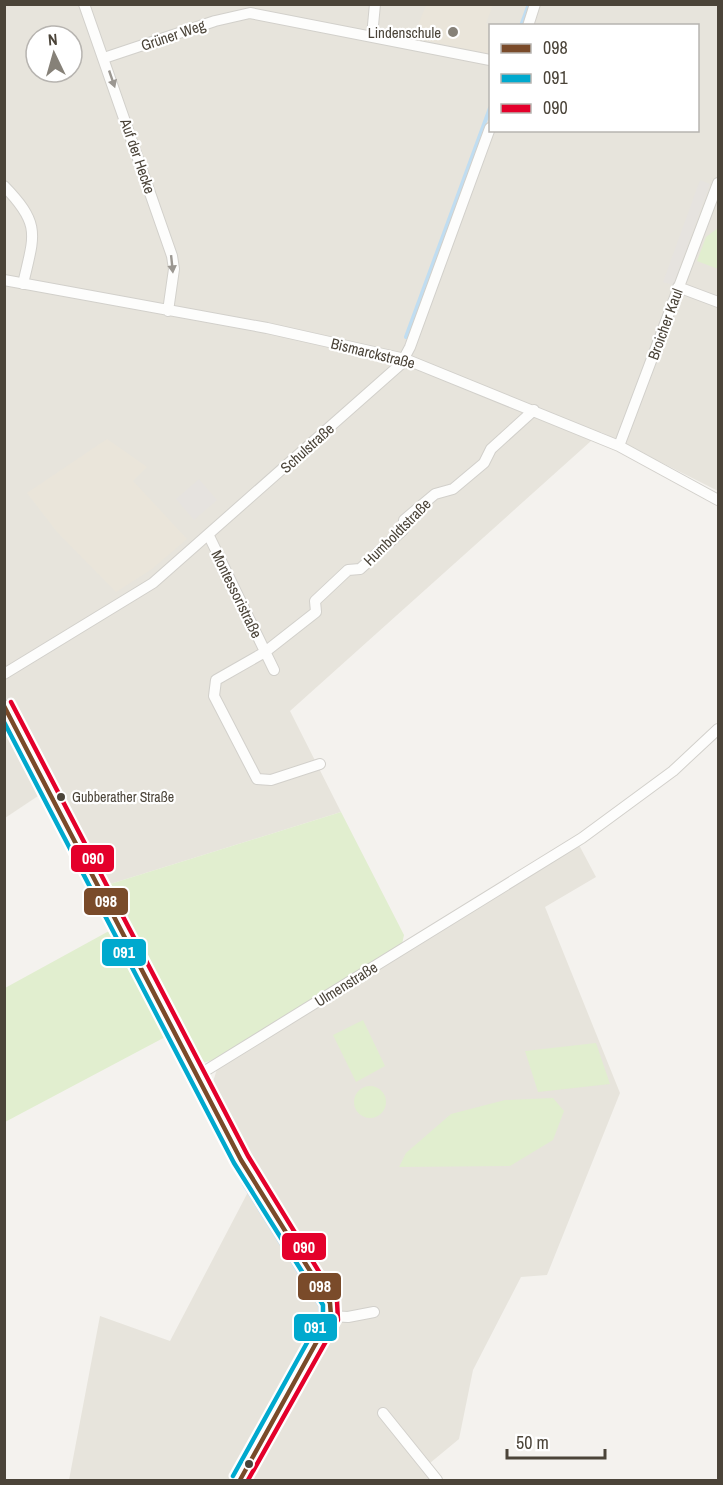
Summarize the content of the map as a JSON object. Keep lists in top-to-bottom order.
{
  "streets": {
    "street": [
      "Grüner Weg",
      "Auf der Hecke",
      "Broicher Kaul",
      "Bismarckstraße",
      "Schulstraße",
      "Humboldtstraße",
      "Montessoristraße",
      "Ulmenstraße"
    ]
  },
  "crossings": [
    ["Grüner Weg", "Auf der Hecke"],
    ["Auf der Hecke", "Bismarckstraße"],
    ["Broicher Kaul", "Bismarckstraße"],
    ["Bismarckstraße", "Schulstraße"],
    ["Bismarckstraße", "Humboldtstraße"],
    ["Schulstraße", "Montessoristraße"],
    ["Humboldtstraße", "Montessoristraße"]
  ],
  "one_way": ["Auf der Hecke"],
  "places": ["Lindenschule", "Gubberather Straße"],
  "lines": ["transit line 090", "transit line 098", "transit line 091"],
  "legend": ["098", "091", "090"],
  "scale_bar": "50 m",
  "north": "top"
}
